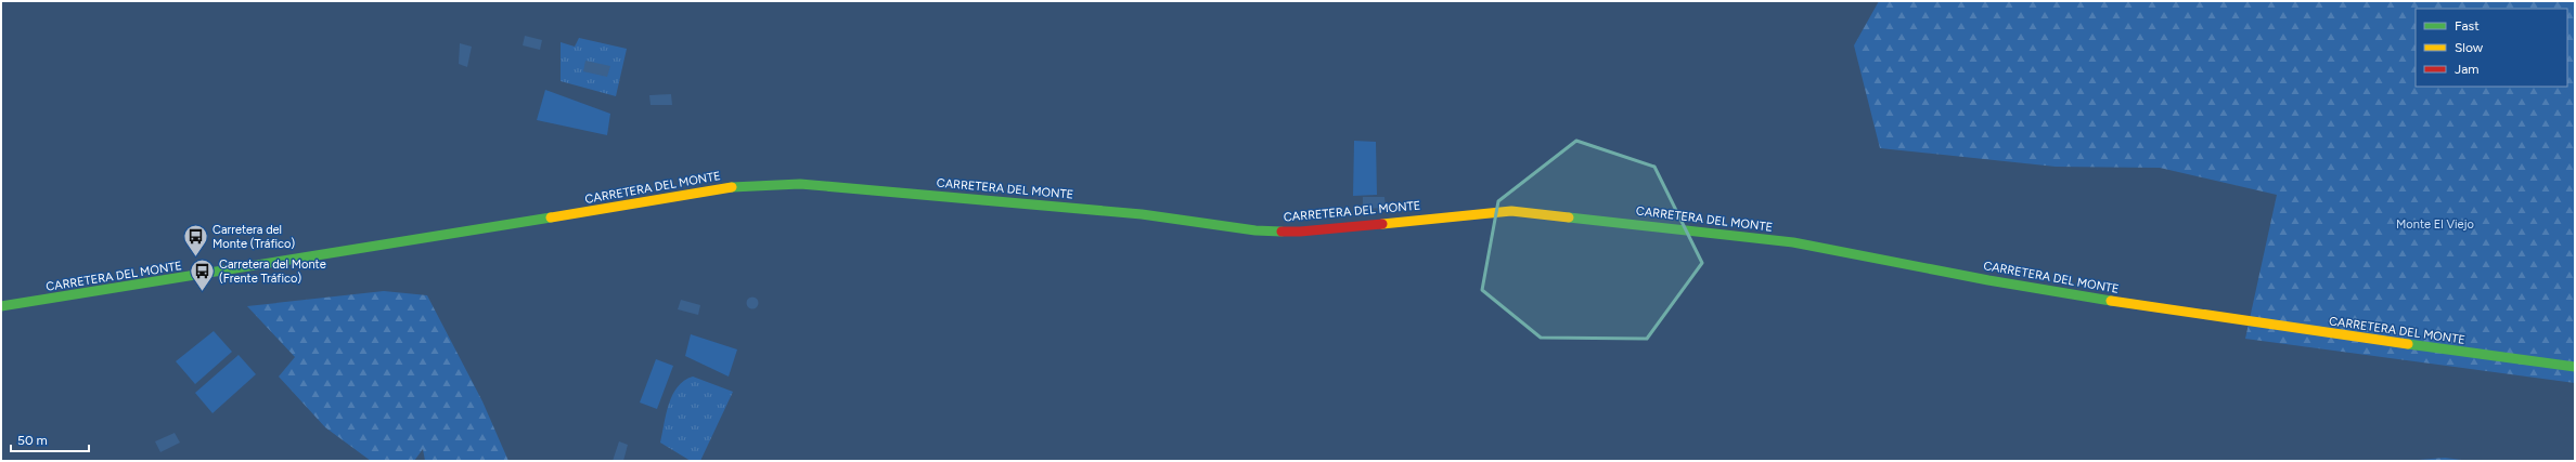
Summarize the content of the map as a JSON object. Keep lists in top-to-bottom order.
{
  "streets": {
    "street": ["CARRETERA DEL MONTE"]
  },
  "parks": ["Monte El Viejo"],
  "places": {
    "bus stop": ["Carretera del Monte (Tráfico)", "Carretera del Monte (Frente Tráfico)"]
  },
  "legend": ["Fast", "Slow", "Jam"],
  "scale_bar": "50 m"
}
